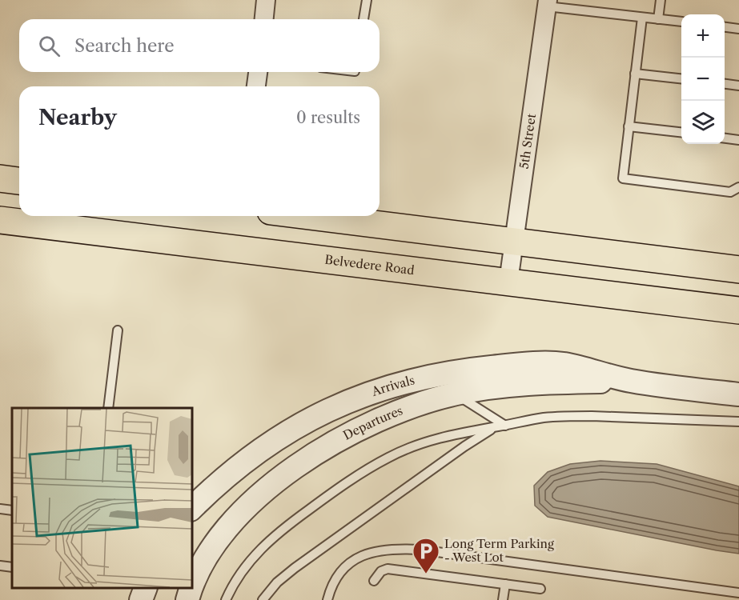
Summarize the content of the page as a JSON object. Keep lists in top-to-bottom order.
{
  "streets": {
    "main road": ["Belvedere Road"],
    "street": ["5th Street", "Arrivals", "Departures"]
  },
  "crossings": [
    ["5th Street", "Belvedere Road"],
    ["Arrivals", "Departures"]
  ],
  "places": {
    "parking": ["Long Term Parking - West Lot"]
  },
  "page": {
    "map_buttons": ["+", "−"],
    "search": "Search here",
    "heading": ["Nearby", "0 results"]
  }
}
